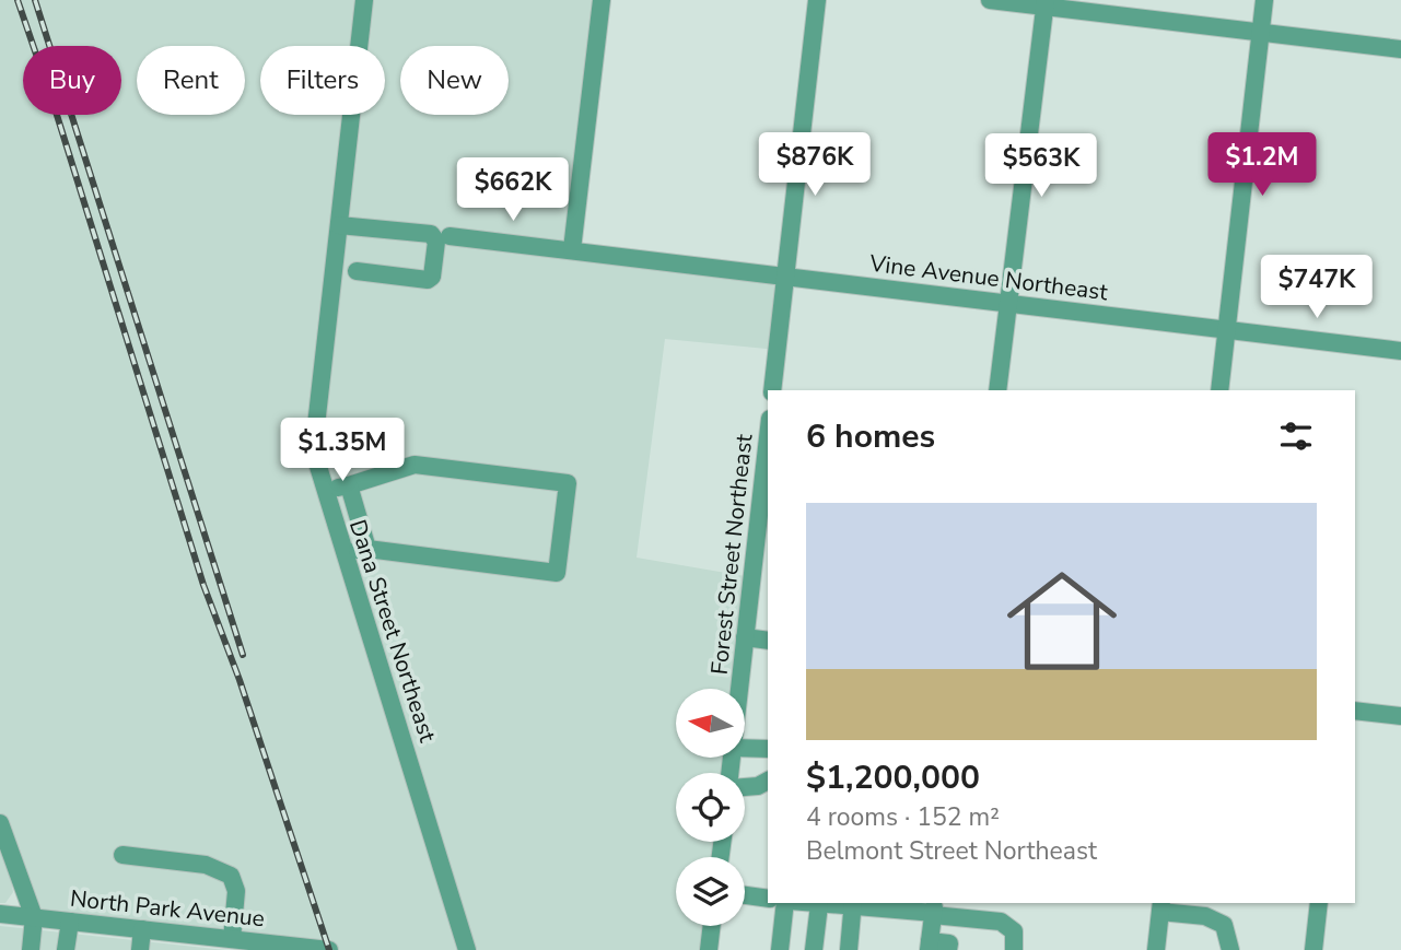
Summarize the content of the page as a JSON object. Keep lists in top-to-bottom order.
{
  "streets": {
    "street": [
      "Vine Avenue Northeast",
      "Forest Street Northeast",
      "Dana Street Northeast",
      "North Park Avenue"
    ]
  },
  "north": "left",
  "page": {
    "chip": [
      "Buy",
      "Rent",
      "Filters",
      "New"
    ],
    "price": [
      "$876K",
      "$1.2M",
      "$563K",
      "$662K",
      "$747K",
      "$1.35M"
    ],
    "heading": "6 homes",
    "list": [
      {
        "name": "$1,200,000",
        "note": "4 rooms · 152 m² · Belmont Street Northeast"
      }
    ]
  }
}
